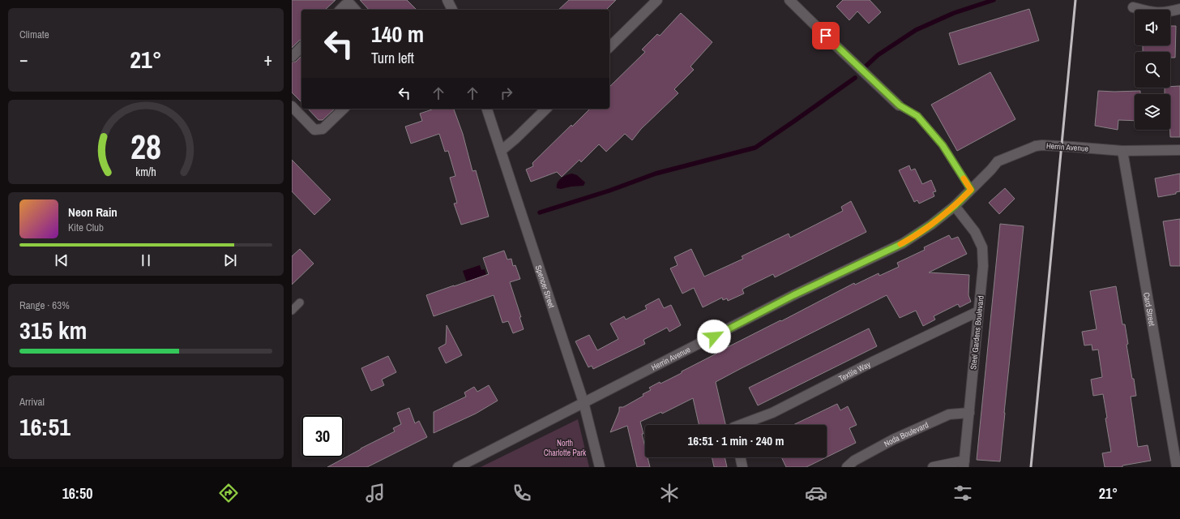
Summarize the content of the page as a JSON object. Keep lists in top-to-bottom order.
{
  "streets": {
    "street": [
      "Herrin Avenue",
      "Spencer Street",
      "Card Street",
      "Steel Gardens Boulevard",
      "Textile Way",
      "Noda Boulevard"
    ]
  },
  "crossings": [
    ["Herrin Avenue", "Spencer Street"],
    ["Herrin Avenue", "Card Street"],
    ["Herrin Avenue", "Steel Gardens Boulevard"],
    ["Steel Gardens Boulevard", "Textile Way"],
    ["Steel Gardens Boulevard", "Noda Boulevard"]
  ],
  "parks": ["North Charlotte Park"],
  "page": {
    "tile": [
      "Climate",
      ["Range · 63%", "315 km"],
      ["Arrival", "16:51"]
    ],
    "turn": ["140 m", "Turn left"],
    "heat": ["−", "21°", "+"],
    "song": ["Neon Rain", "Kite Club"],
    "limit": "30",
    "trip": "16:51 · 1 min · 240 m",
    "tabs": ["16:50", "21°"],
    "gauge": ["28", "km/h"]
  }
}
